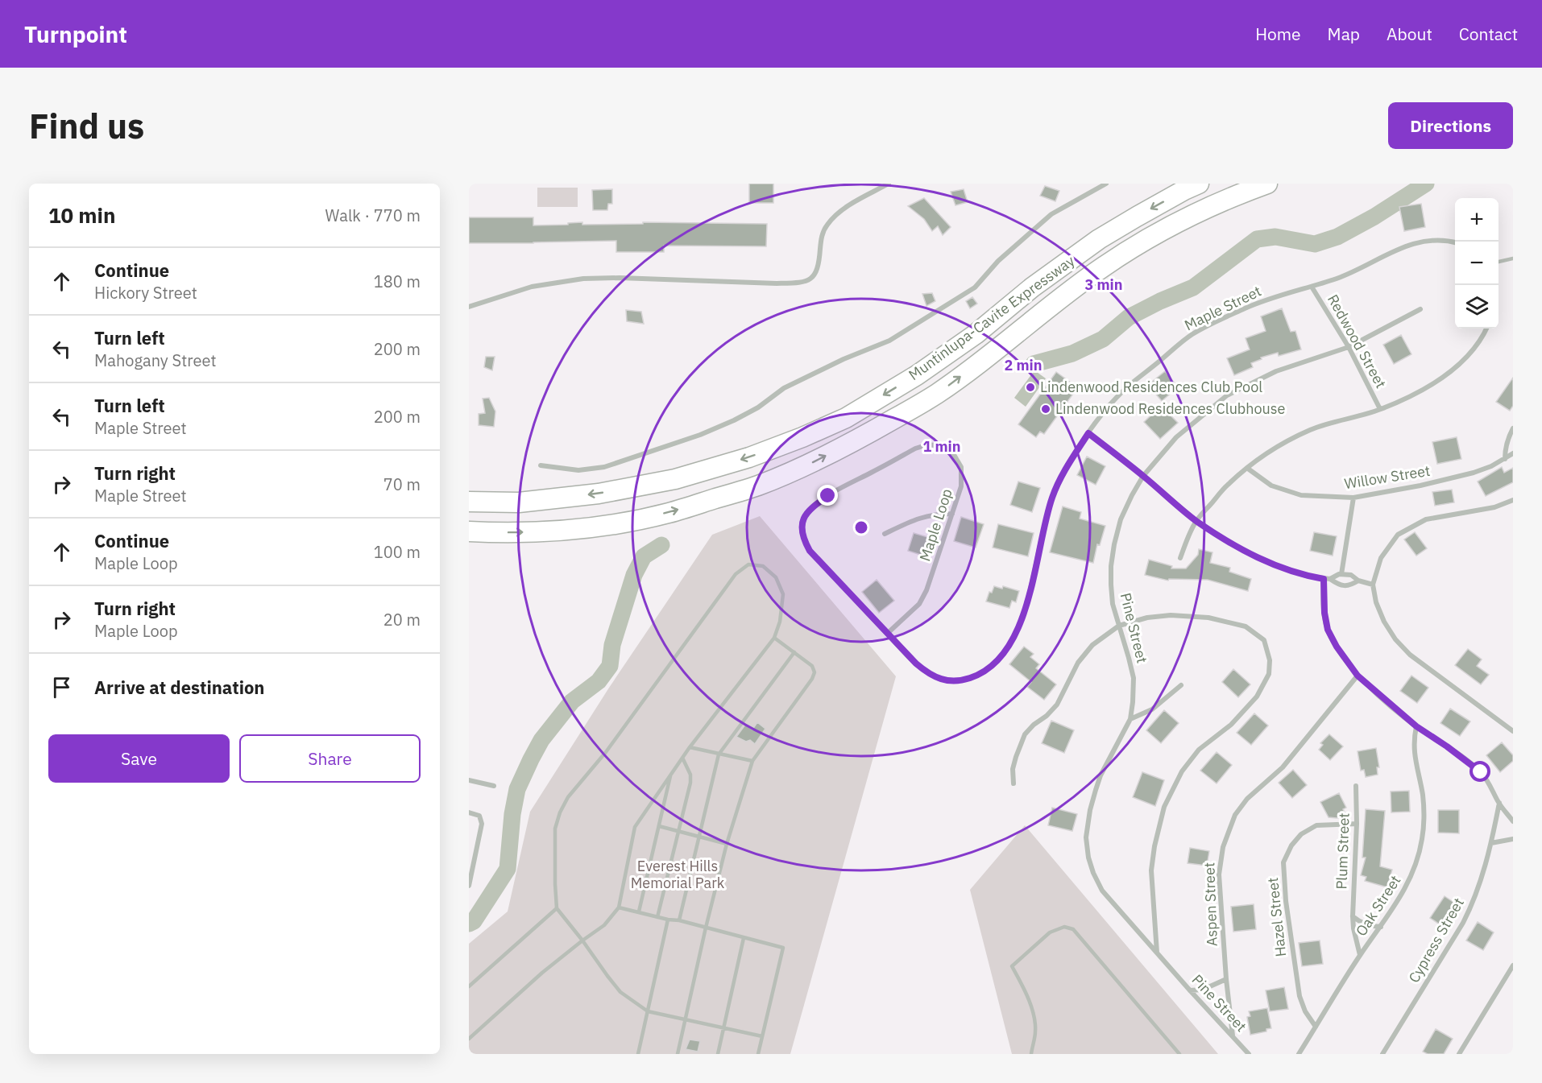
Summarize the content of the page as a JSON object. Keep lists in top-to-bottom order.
{
  "streets": {
    "highway": ["Muntinlupa-Cavite Expressway"],
    "street": [
      "Maple Street",
      "Redwood Street",
      "Willow Street",
      "Maple Loop",
      "Pine Street",
      "Plum Street",
      "Aspen Street",
      "Oak Street",
      "Hazel Street",
      "Cypress Street"
    ]
  },
  "crossings": [
    ["Maple Street", "Redwood Street"],
    ["Maple Street", "Maple Loop"],
    ["Redwood Street", "Pine Street"],
    ["Pine Street", "Aspen Street"],
    ["Plum Street", "Oak Street"],
    ["Plum Street", "Hazel Street"],
    ["Oak Street", "Hazel Street"]
  ],
  "parks": ["Everest Hills Memorial Park"],
  "places": ["Lindenwood Residences Club Pool", "Lindenwood Residences Clubhouse"],
  "page": {
    "header": "Turnpoint",
    "nav": [
      "Home",
      "Map",
      "About",
      "Contact"
    ],
    "buttons": [
      "Directions",
      ["Save", "Share"]
    ],
    "title": "Find us",
    "heading": ["10 min", "Walk · 770 m"],
    "map_buttons": ["+", "−"],
    "list": [
      ["Continue", "Hickory Street", "180 m"],
      ["Turn left", "Mahogany Street", "200 m"],
      ["Turn left", "Maple Street", "200 m"],
      ["Turn right", "Maple Street", "70 m"],
      ["Continue", "Maple Loop", "100 m"],
      ["Turn right", "Maple Loop", "20 m"],
      "Arrive at destination"
    ]
  },
  "rings": ["3 min", "2 min", "1 min"]
}
